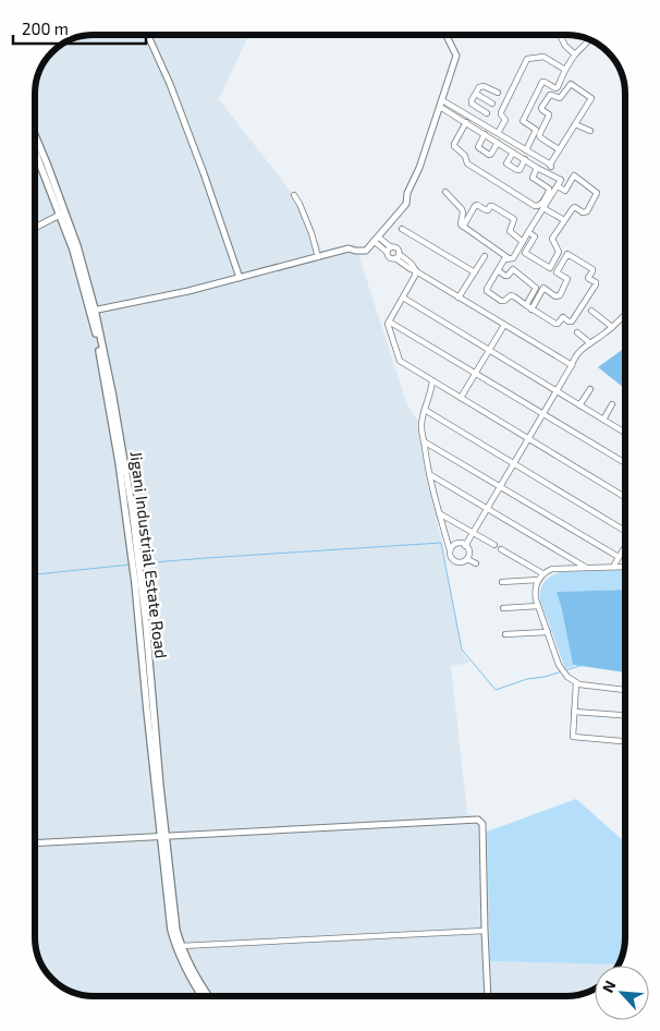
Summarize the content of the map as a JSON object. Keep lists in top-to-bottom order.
{
  "streets": {
    "main road": ["Jigani Industrial Estate Road"]
  },
  "scale_bar": "200 m",
  "north": "top left"
}
